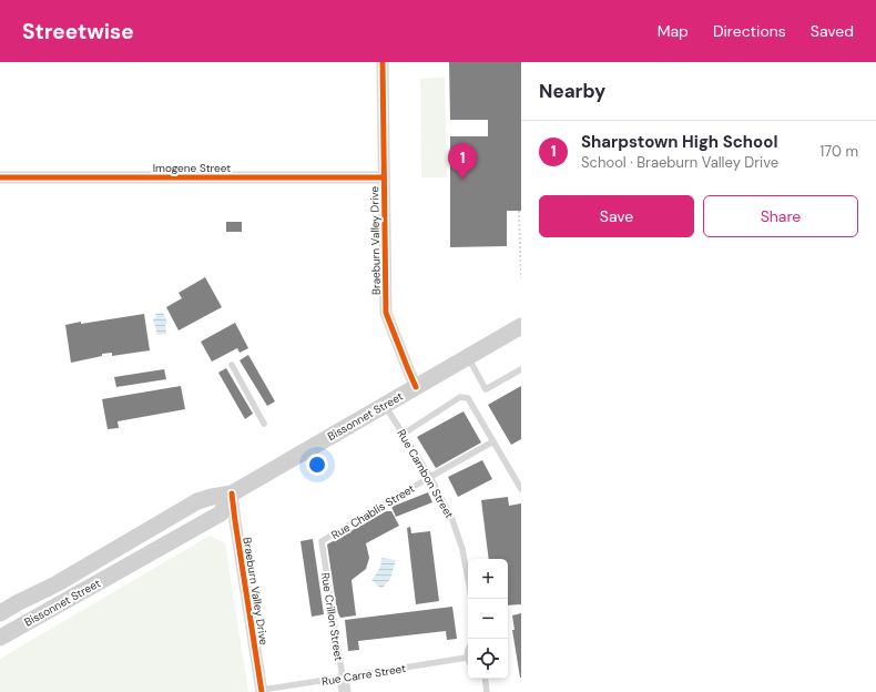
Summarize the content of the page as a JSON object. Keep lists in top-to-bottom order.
{
  "streets": {
    "main road": ["Bissonnet Street"],
    "street": ["Imogene Street", "Braeburn Valley Drive", "Rue Crillon Street"],
    "lane": ["Rue Cambon Street", "Rue Chablis Street", "Rue Carre Street"]
  },
  "crossings": [
    ["Imogene Street", "Braeburn Valley Drive"],
    ["Braeburn Valley Drive", "Bissonnet Street"],
    ["Braeburn Valley Drive", "Rue Carre Street"],
    ["Bissonnet Street", "Rue Cambon Street"],
    ["Rue Cambon Street", "Rue Chablis Street"],
    ["Rue Chablis Street", "Rue Crillon Street"],
    ["Rue Crillon Street", "Rue Carre Street"]
  ],
  "page": {
    "header": "Streetwise",
    "nav": ["Map", "Directions", "Saved"],
    "heading": "Nearby",
    "list": [
      {
        "mark": "1",
        "name": "Sharpstown High School",
        "note": "School · Braeburn Valley Drive",
        "value": "170 m"
      }
    ],
    "pins": "1",
    "buttons": ["Save", "Share"],
    "map_buttons": ["+", "−"]
  }
}
